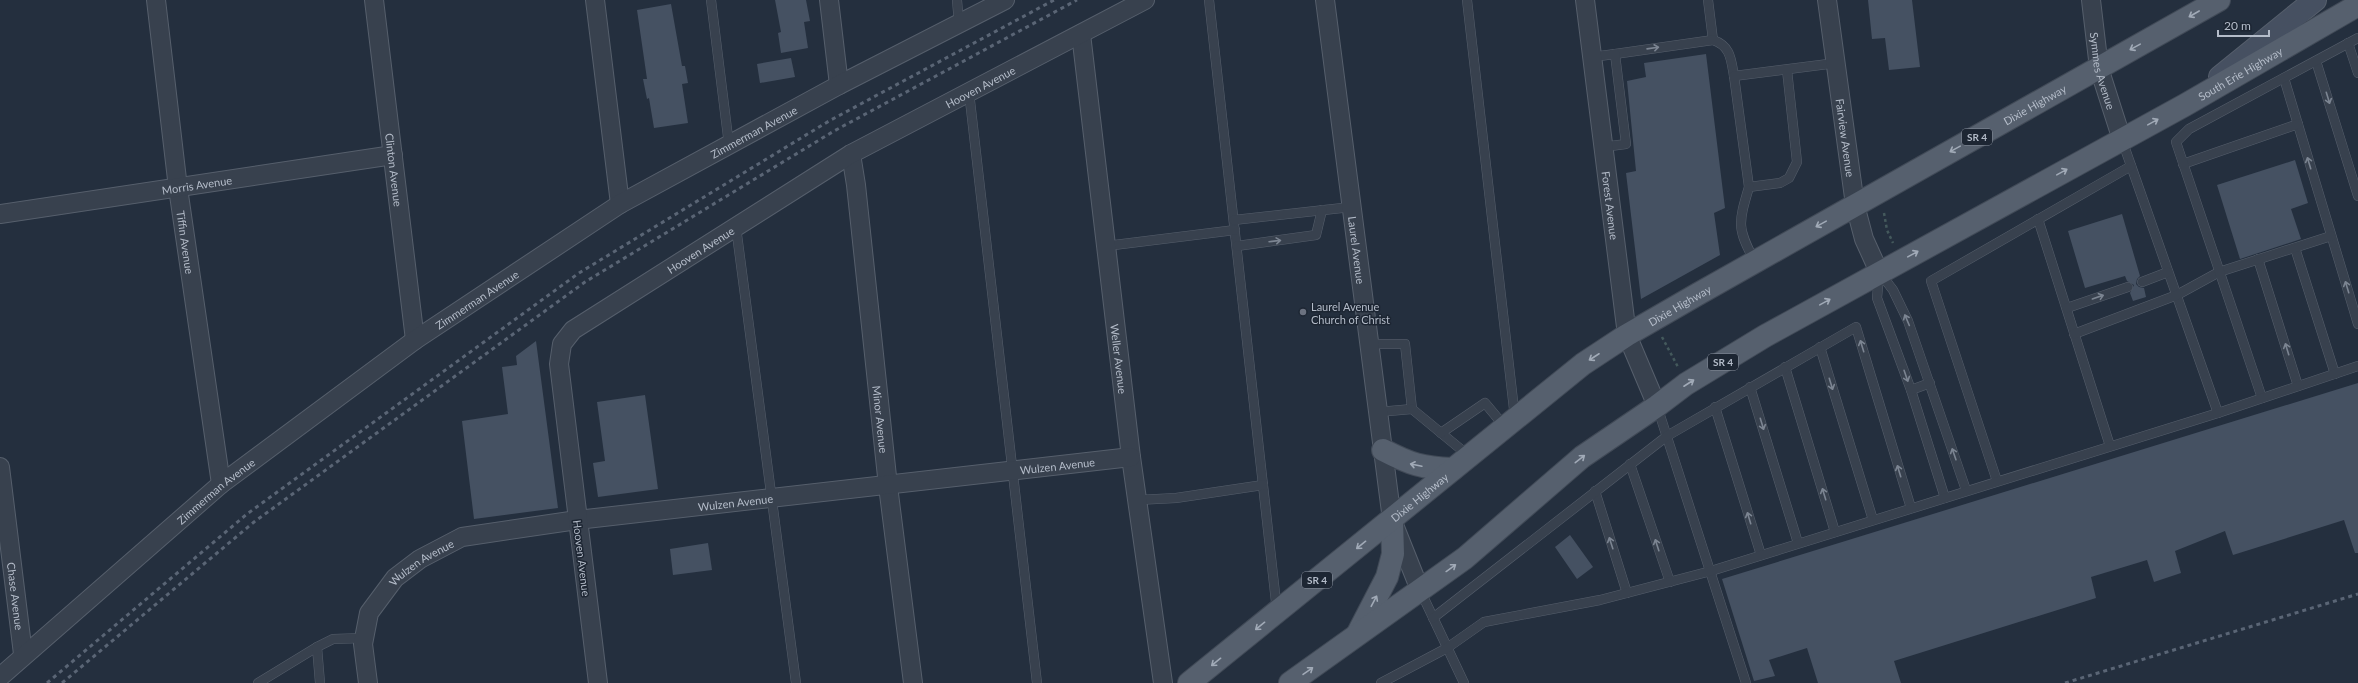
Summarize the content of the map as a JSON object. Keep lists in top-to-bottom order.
{
  "streets": {
    "main road": ["South Erie Highway", "Dixie Highway", "SR 4"],
    "street": [
      "Symmes Avenue",
      "Hooven Avenue",
      "Zimmerman Avenue",
      "Fairview Avenue",
      "Clinton Avenue",
      "Morris Avenue",
      "Forest Avenue",
      "Tiffin Avenue",
      "Laurel Avenue",
      "Weller Avenue",
      "Minor Avenue",
      "Wulzen Avenue",
      "Chase Avenue"
    ]
  },
  "crossings": [
    ["Symmes Avenue", "Dixie Highway"],
    ["Symmes Avenue", "SR 4"],
    ["South Erie Highway", "SR 4"],
    ["Hooven Avenue", "Weller Avenue"],
    ["Hooven Avenue", "Minor Avenue"],
    ["Hooven Avenue", "Wulzen Avenue"],
    ["Dixie Highway", "Fairview Avenue"],
    ["Dixie Highway", "Forest Avenue"],
    ["Dixie Highway", "Laurel Avenue"],
    ["Zimmerman Avenue", "Clinton Avenue"],
    ["Zimmerman Avenue", "Tiffin Avenue"],
    ["Zimmerman Avenue", "Chase Avenue"],
    ["SR 4", "Fairview Avenue"],
    ["SR 4", "Forest Avenue"],
    ["SR 4", "Laurel Avenue"],
    ["Clinton Avenue", "Morris Avenue"],
    ["Morris Avenue", "Tiffin Avenue"],
    ["Weller Avenue", "Wulzen Avenue"],
    ["Minor Avenue", "Wulzen Avenue"]
  ],
  "places": ["Laurel Avenue Church of Christ"],
  "scale_bar": "20 m"
}
